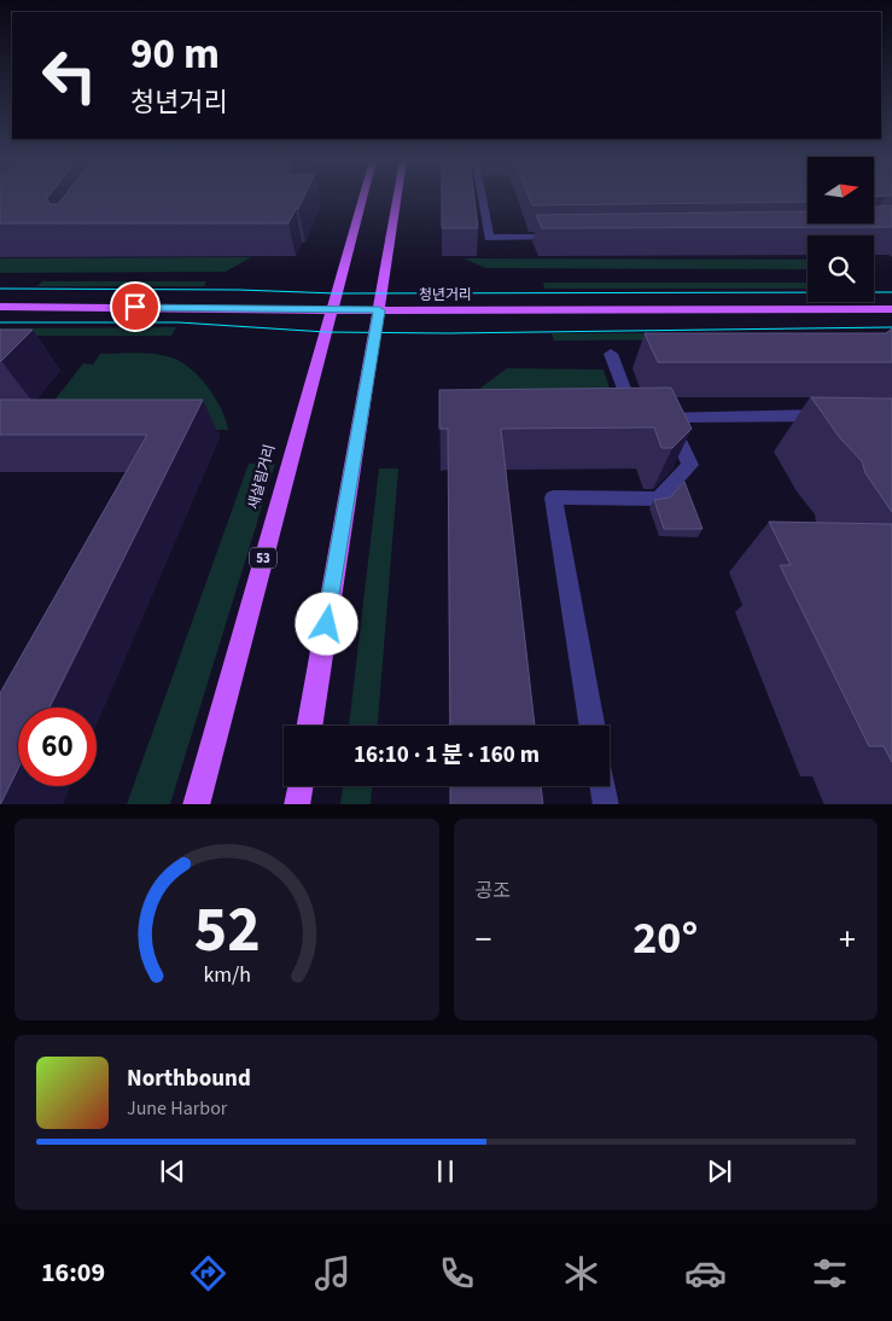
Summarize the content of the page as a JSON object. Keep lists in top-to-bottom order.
{
  "streets": {
    "main road": ["청년거리", "새살림거리", "53"]
  },
  "crossings": [
    ["청년거리", "새살림거리"]
  ],
  "north": "right",
  "page": {
    "turn": ["90 m", "청년거리"],
    "limit": "60",
    "trip": "16:10 · 1 분 · 160 m",
    "tile": "공조",
    "heat": ["−", "20°", "+"],
    "song": ["Northbound", "June Harbor"],
    "tabs": "16:09",
    "gauge": ["52", "km/h"]
  }
}
